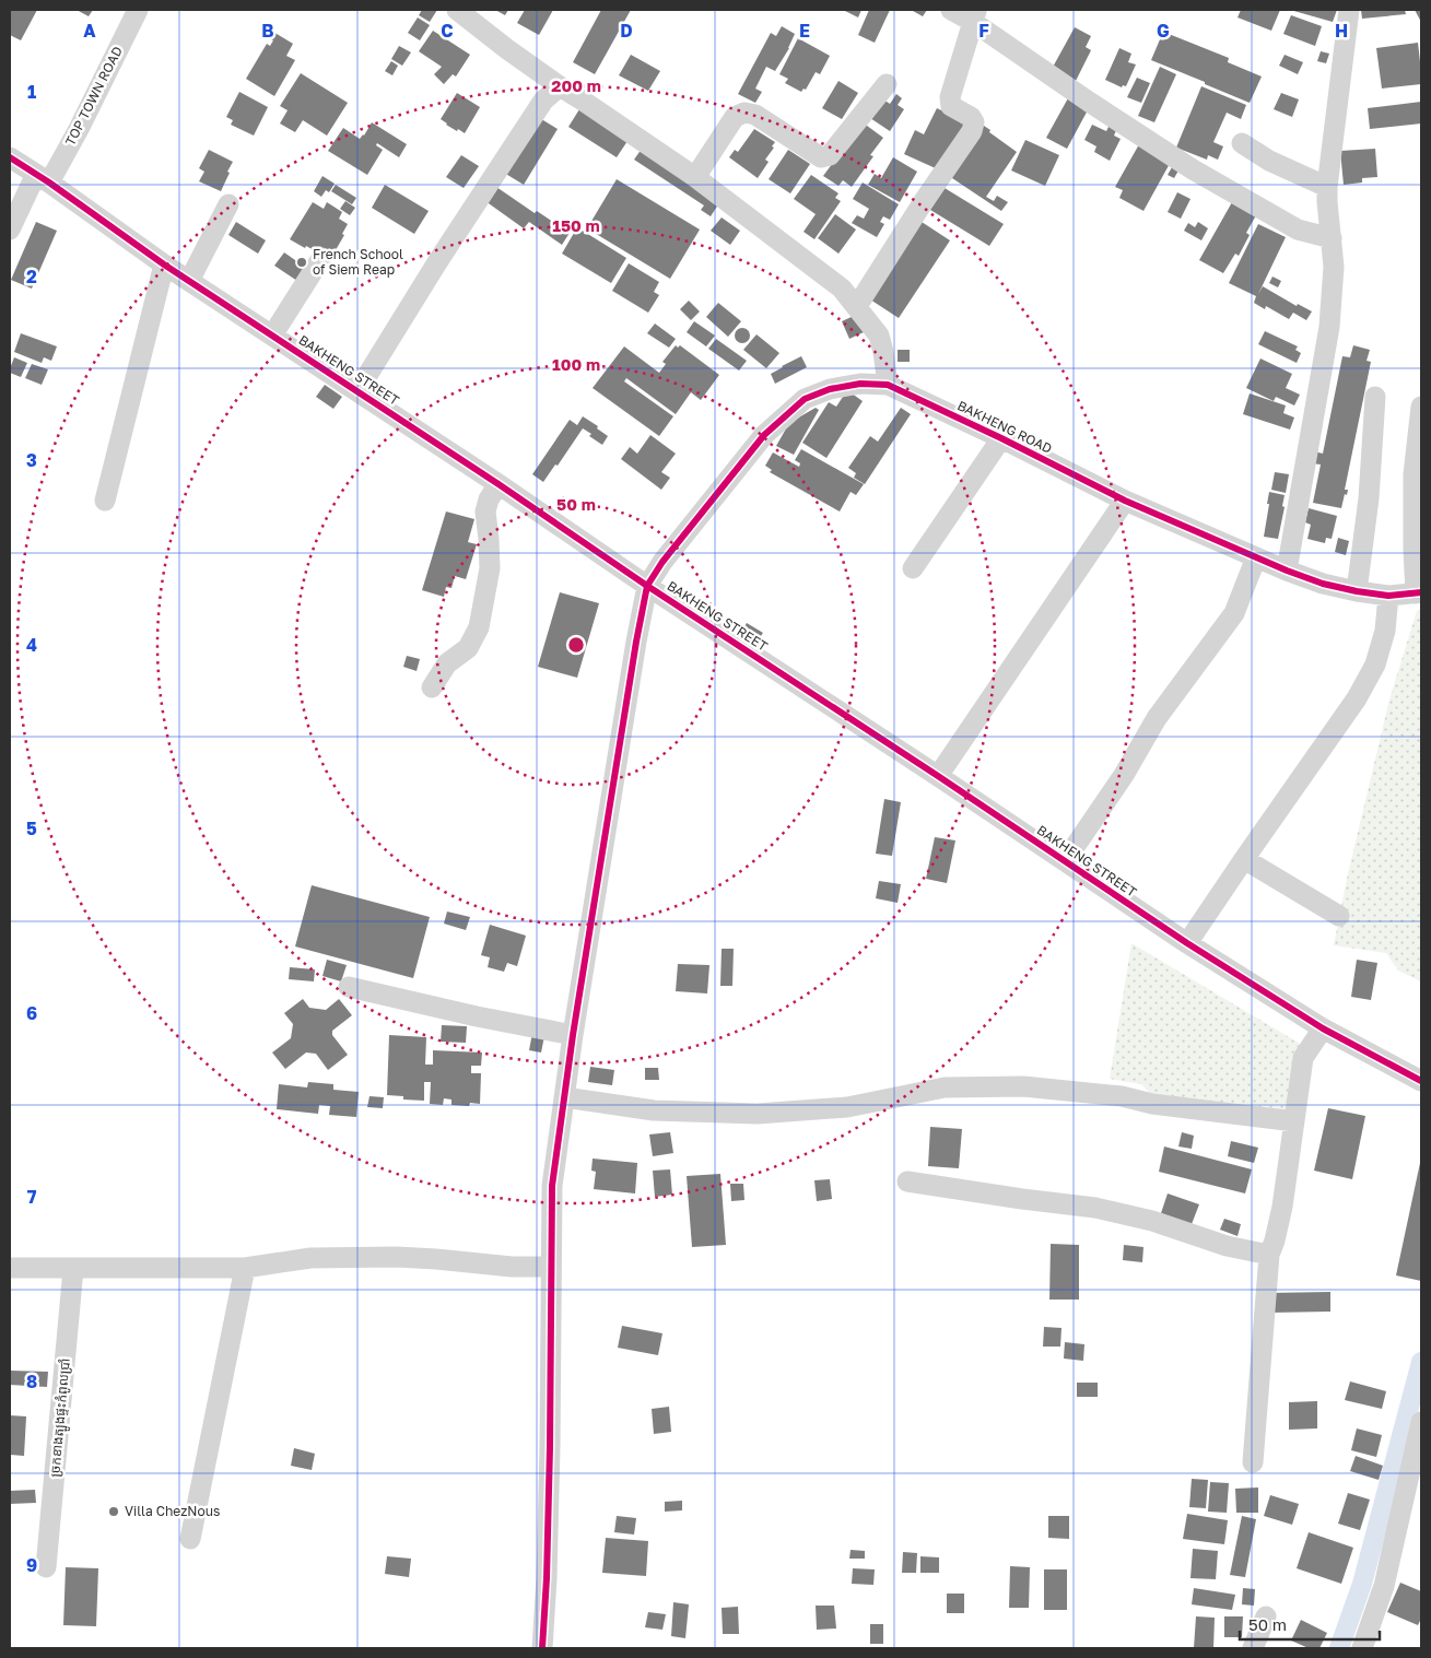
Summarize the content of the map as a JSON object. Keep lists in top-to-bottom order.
{
  "streets": {
    "street": [
      "TOP TOWN ROAD",
      "BAKHENG STREET",
      "BAKHENG ROAD",
      "ច្រកខាងត្បូងផ្ទះកំពូលប្រាំ"
    ]
  },
  "crossings": [
    ["TOP TOWN ROAD", "BAKHENG STREET"],
    ["BAKHENG STREET", "BAKHENG ROAD"]
  ],
  "places": ["French School of Siem Reap", "Villa ChezNous"],
  "scale_bar": "50 m",
  "grid": {
    "columns": [
      "A",
      "B",
      "C",
      "D",
      "E",
      "F",
      "G",
      "H"
    ],
    "rows": [
      "1",
      "2",
      "3",
      "4",
      "5",
      "6",
      "7",
      "8",
      "9"
    ]
  },
  "rings": [
    "200 m",
    "150 m",
    "100 m",
    "50 m"
  ]
}
